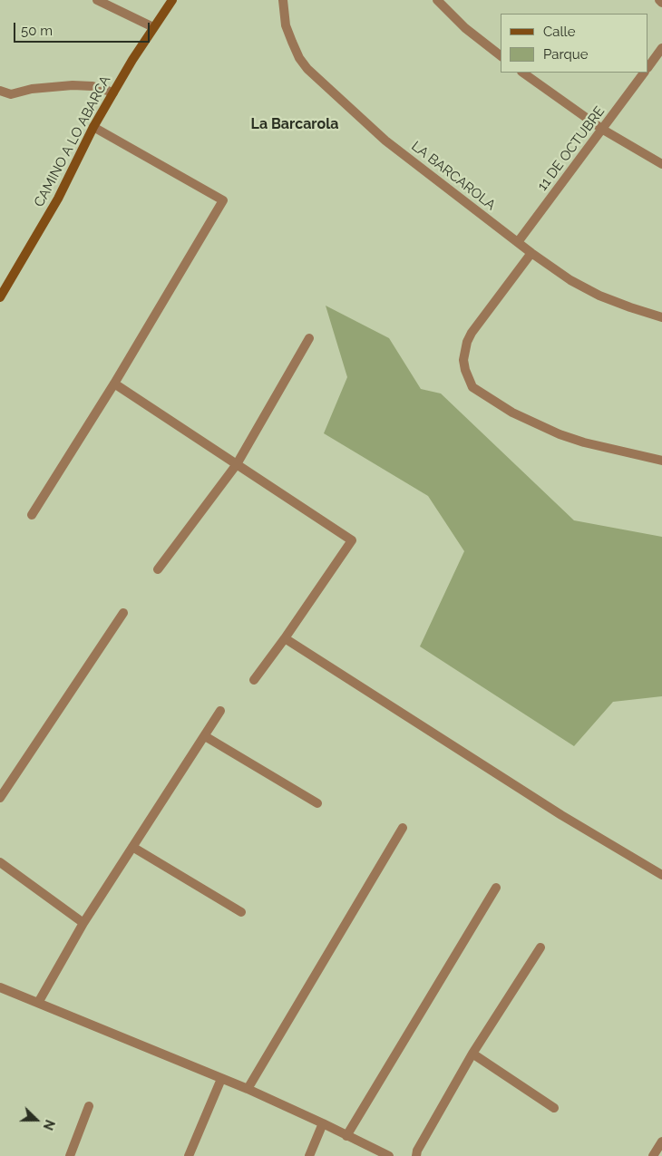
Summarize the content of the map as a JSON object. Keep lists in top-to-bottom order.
{
  "streets": {
    "main road": ["CAMINO A LO ABARCA"],
    "street": ["11 DE OCTUBRE", "LA BARCAROLA"]
  },
  "crossings": [
    ["11 DE OCTUBRE", "LA BARCAROLA"]
  ],
  "districts": ["La Barcarola"],
  "legend": ["Calle", "Parque"],
  "scale_bar": "50 m",
  "north": "right"
}
